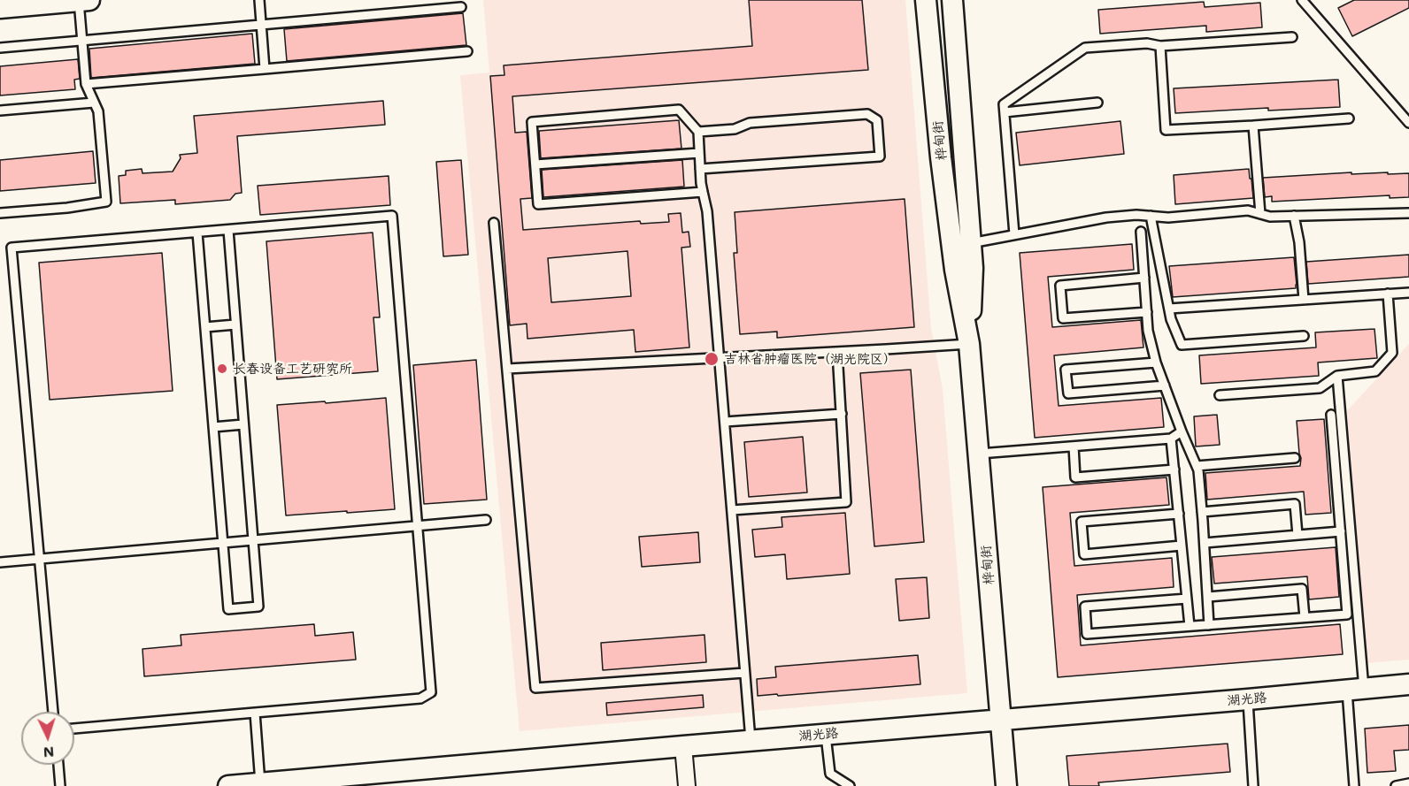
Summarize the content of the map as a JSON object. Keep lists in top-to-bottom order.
{
  "streets": {
    "street": ["桦甸街", "湖光路"]
  },
  "crossings": [
    ["桦甸街", "湖光路"]
  ],
  "places": ["吉林省肿瘤医院（湖光院区）", "长春设备工艺研究所"],
  "north": "bottom"
}
